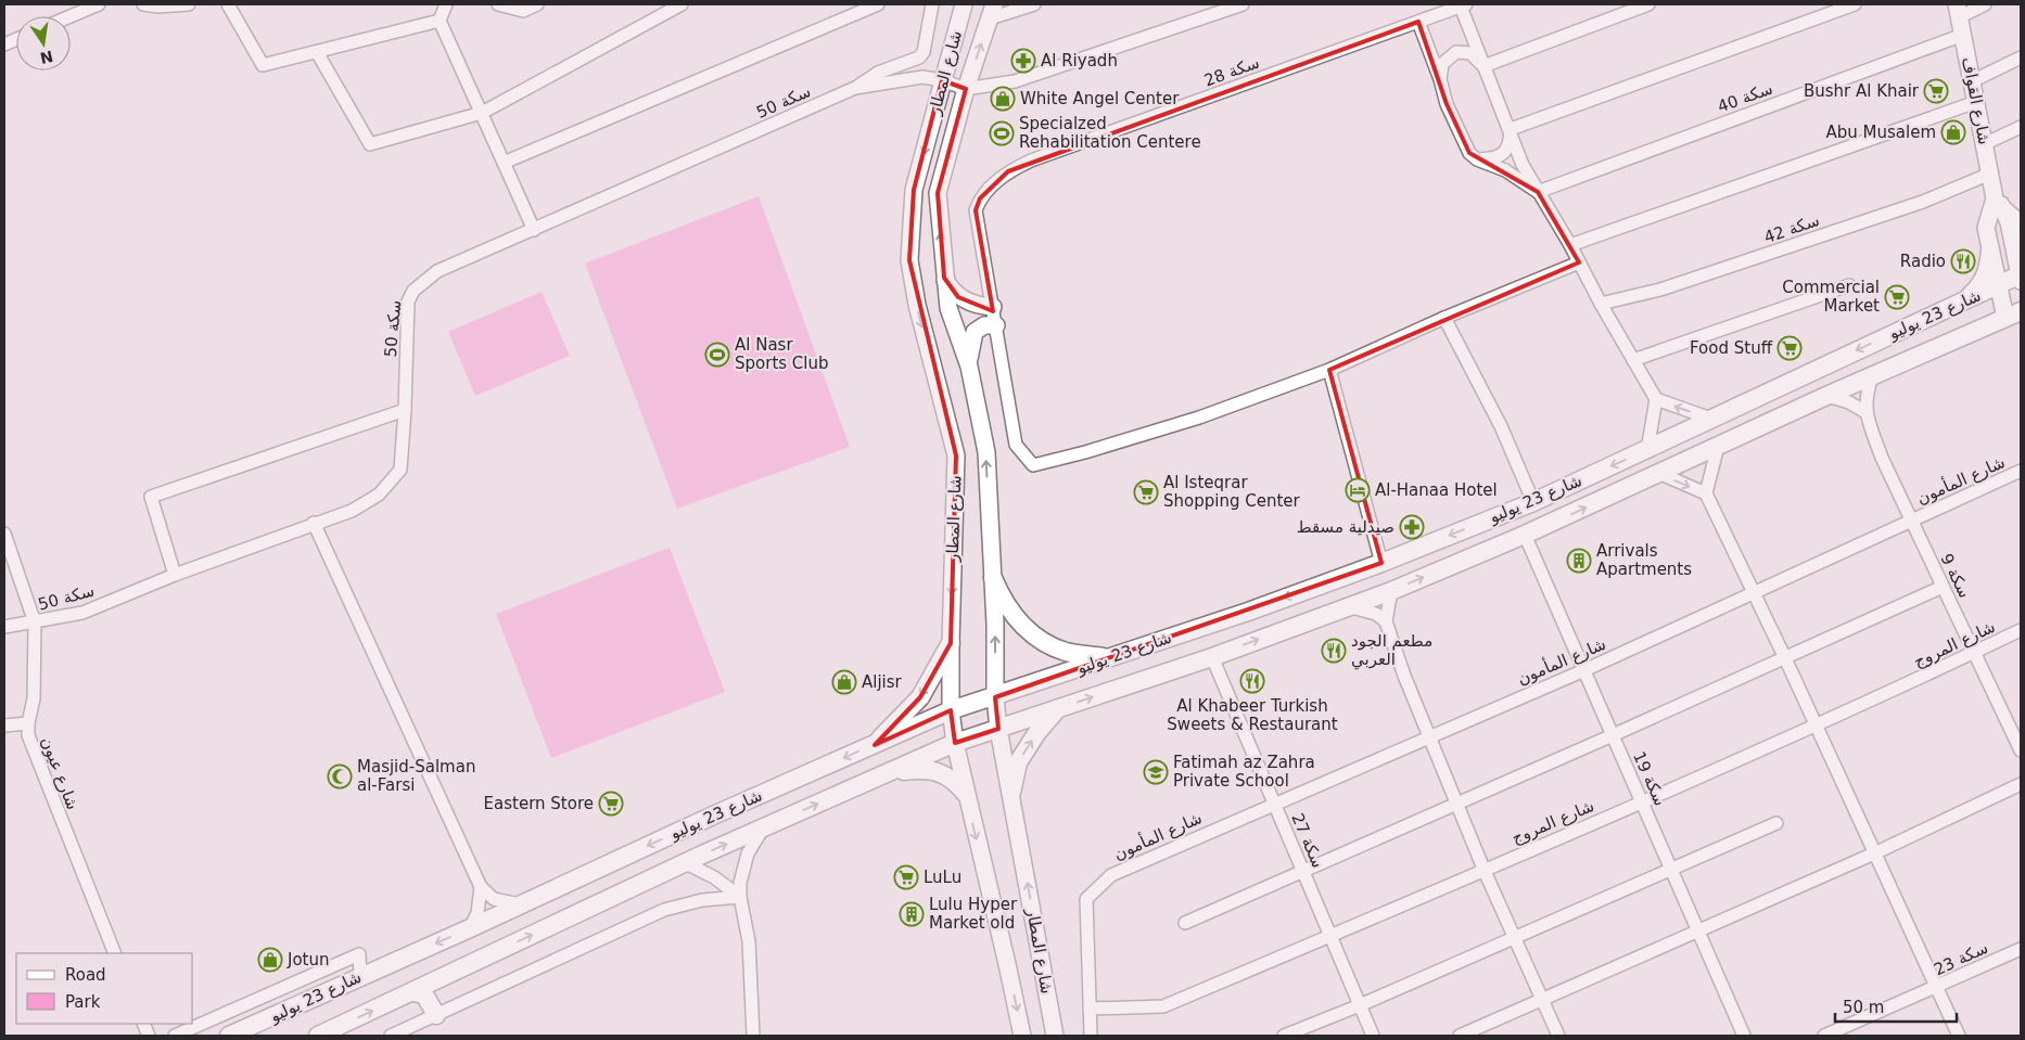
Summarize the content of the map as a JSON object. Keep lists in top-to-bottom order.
{
  "streets": {
    "main road": ["شارع 23 يوليو"],
    "street": [
      "سكة 28",
      "شارع المطار",
      "سكة 40",
      "شارع القواف",
      "سكة 50",
      "سكة 42",
      "شارع المأمون",
      "سكة 9",
      "شارع المروج",
      "شارع عيون",
      "سكة 19",
      "سكة 27",
      "23 سكة"
    ]
  },
  "crossings": [
    ["شارع المطار", "سكة 50"],
    ["شارع المطار", "شارع 23 يوليو"],
    ["سكة 40", "شارع القواف"],
    ["شارع القواف", "سكة 42"],
    ["شارع القواف", "شارع 23 يوليو"],
    ["سكة 50", "شارع عيون"],
    ["شارع 23 يوليو", "سكة 9"],
    ["شارع 23 يوليو", "سكة 19"],
    ["شارع 23 يوليو", "سكة 27"],
    ["شارع المأمون", "سكة 9"],
    ["شارع المأمون", "شارع المروج"],
    ["شارع المأمون", "سكة 19"],
    ["شارع المأمون", "سكة 27"],
    ["سكة 9", "شارع المروج"],
    ["شارع المروج", "سكة 19"],
    ["شارع المروج", "سكة 27"]
  ],
  "places": {
    "pharmacy": ["Al Riyadh", "صيدلية مسقط"],
    "supermarket": [
      "Bushr Al Khair",
      "Commercial Market",
      "Food Stuff",
      "Al Isteqrar Shopping Center",
      "Eastern Store",
      "LuLu"
    ],
    "shop": [
      "White Angel Center",
      "Abu Musalem",
      "Aljisr",
      "Jotun"
    ],
    "sports": ["Specialzed Rehabilitation Centere", "Al Nasr Sports Club"],
    "restaurant": ["Radio", "مطعم الجود العربي", "Al Khabeer Turkish Sweets & Restaurant"],
    "hotel": ["Al-Hanaa Hotel"],
    "building": ["Arrivals Apartments", "Lulu Hyper Market old"],
    "school or university": ["Fatimah az Zahra Private School"],
    "mosque": ["Masjid-Salman al-Farsi"]
  },
  "legend": ["Road", "Park"],
  "scale_bar": "50 m",
  "north": "bottom"
}
